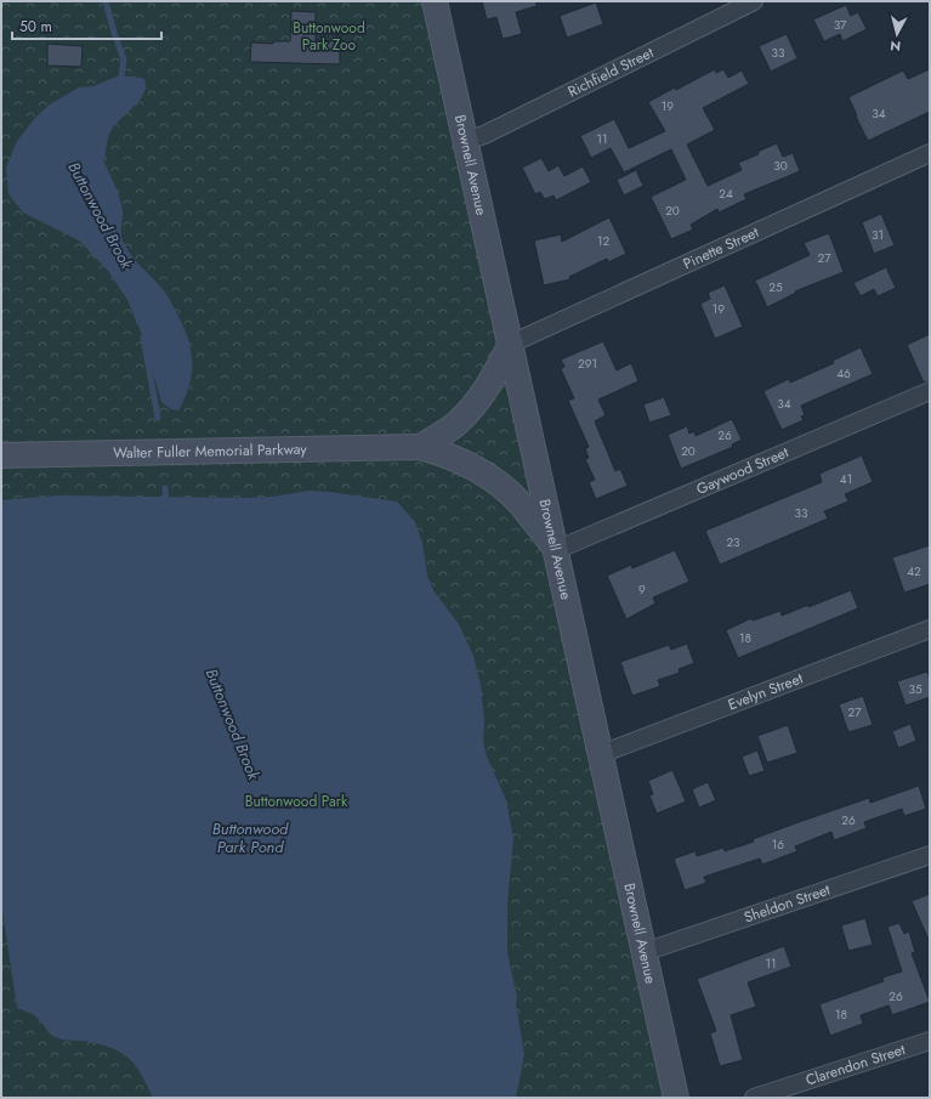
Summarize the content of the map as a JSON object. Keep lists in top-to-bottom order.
{
  "streets": {
    "main road": ["Brownell Avenue", "Walter Fuller Memorial Parkway"],
    "street": [
      "Richfield Street",
      "Pinette Street",
      "Gaywood Street",
      "Evelyn Street",
      "Sheldon Street",
      "Clarendon Street"
    ]
  },
  "crossings": [
    ["Richfield Street", "Brownell Avenue"],
    ["Brownell Avenue", "Pinette Street"],
    ["Brownell Avenue", "Walter Fuller Memorial Parkway"],
    ["Brownell Avenue", "Gaywood Street"],
    ["Brownell Avenue", "Evelyn Street"],
    ["Brownell Avenue", "Sheldon Street"],
    ["Walter Fuller Memorial Parkway", "Gaywood Street"]
  ],
  "water": ["Buttonwood Brook", "Buttonwood Park Pond"],
  "parks": ["Buttonwood Park Zoo", "Buttonwood Park"],
  "house_numbers": [
    "37",
    "33",
    "19",
    "34",
    "11",
    "30",
    "24",
    "20",
    "31",
    "12",
    "27",
    "25",
    "19",
    "291",
    "46",
    "34",
    "26",
    "20",
    "41",
    "33",
    "23",
    "42",
    "9",
    "18",
    "35",
    "27",
    "26",
    "16",
    "11",
    "26",
    "18"
  ],
  "scale_bar": "50 m",
  "north": "bottom"
}
